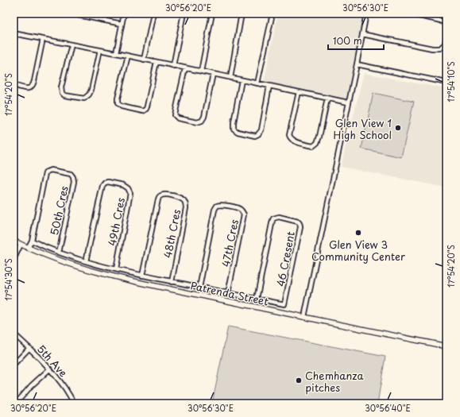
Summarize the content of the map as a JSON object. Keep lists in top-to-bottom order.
{
  "streets": {
    "street": [
      "50th Cres",
      "49th Cres",
      "48th Cres",
      "47th Cres",
      "46 Cresent",
      "Patrenda Street",
      "5th Ave"
    ]
  },
  "places": ["Glen View 1 High School", "Glen View 3 Community Center", "Chemhanza pitches"],
  "scale_bar": "100 m",
  "coordinates": [
    "30°56'20\"E",
    "30°56'30\"E",
    "17°54'10\"S",
    "17°54'20\"S",
    "17°54'30\"S",
    "30°56'40\"E"
  ]
}
